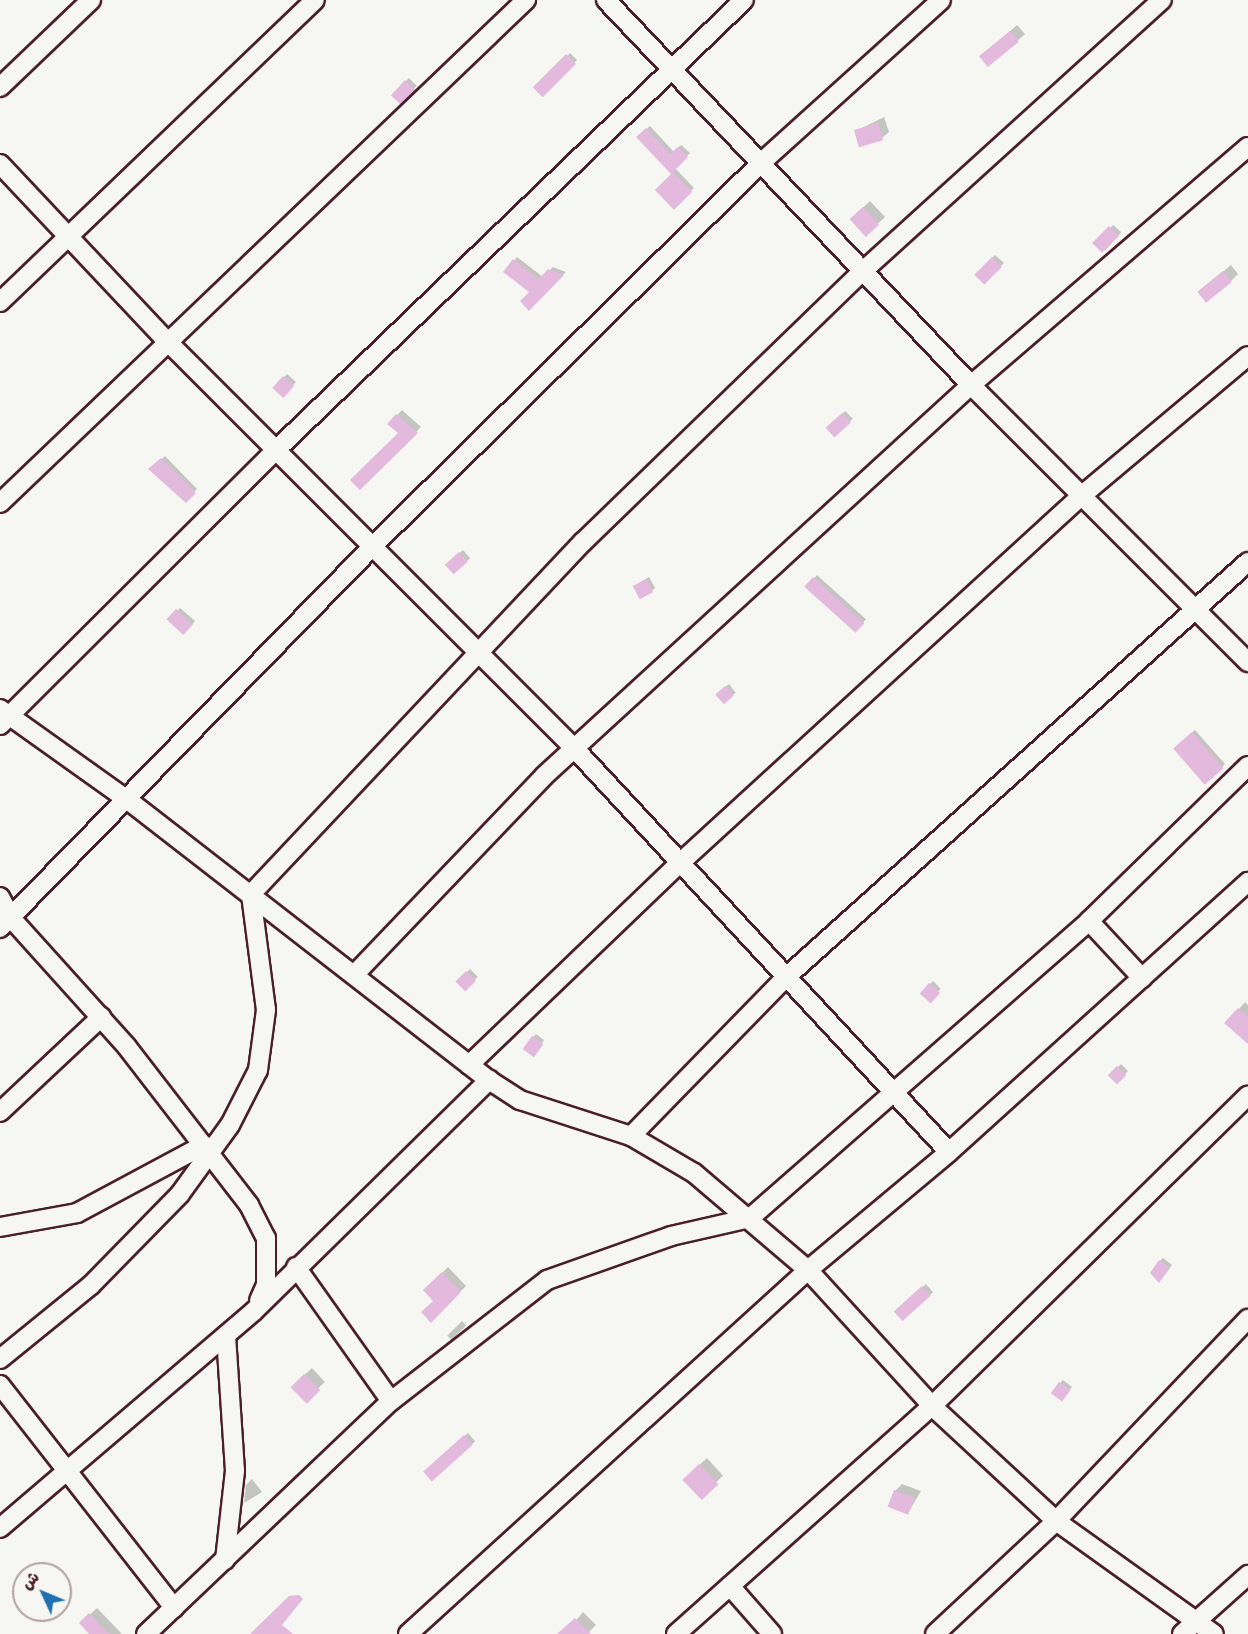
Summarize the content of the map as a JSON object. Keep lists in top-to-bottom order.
{
  "north": "top left"
}
